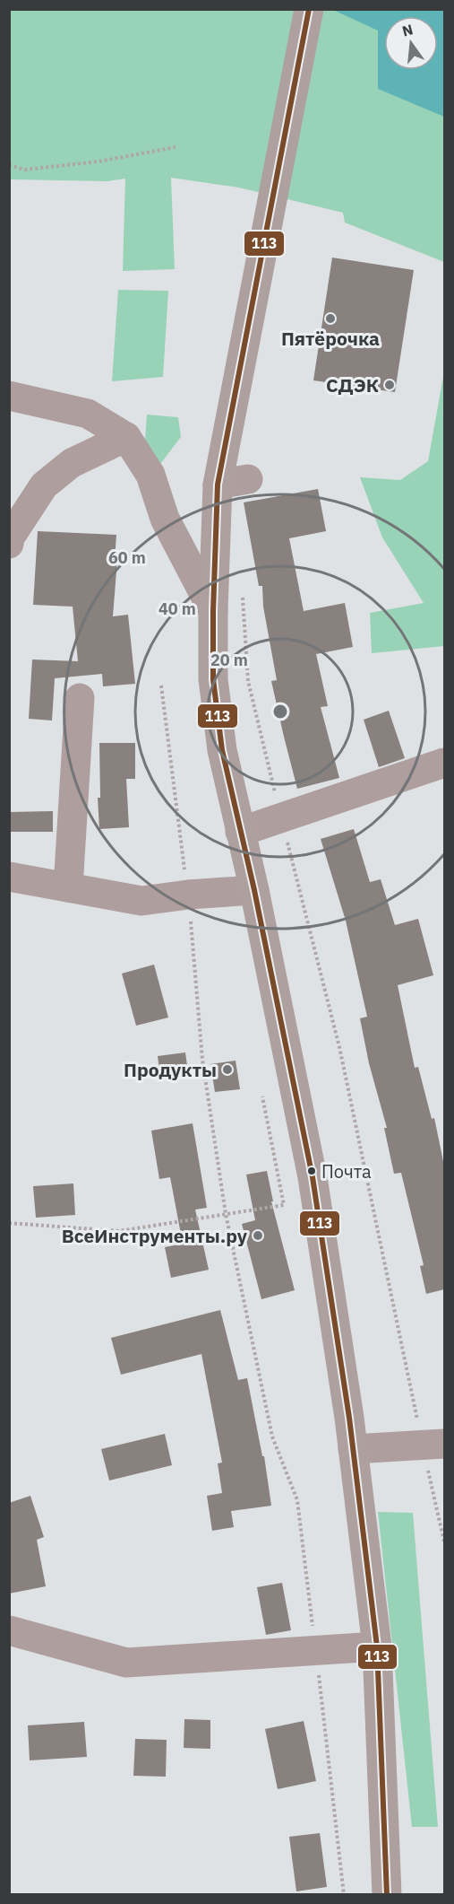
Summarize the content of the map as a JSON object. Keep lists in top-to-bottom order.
{
  "places": [
    "Пятёрочка",
    "СДЭК",
    "Продукты",
    "Почта",
    "ВсеИнструменты.ру"
  ],
  "lines": ["transit line 113"],
  "north": "top",
  "rings": ["60 m", "40 m", "20 m"]
}
